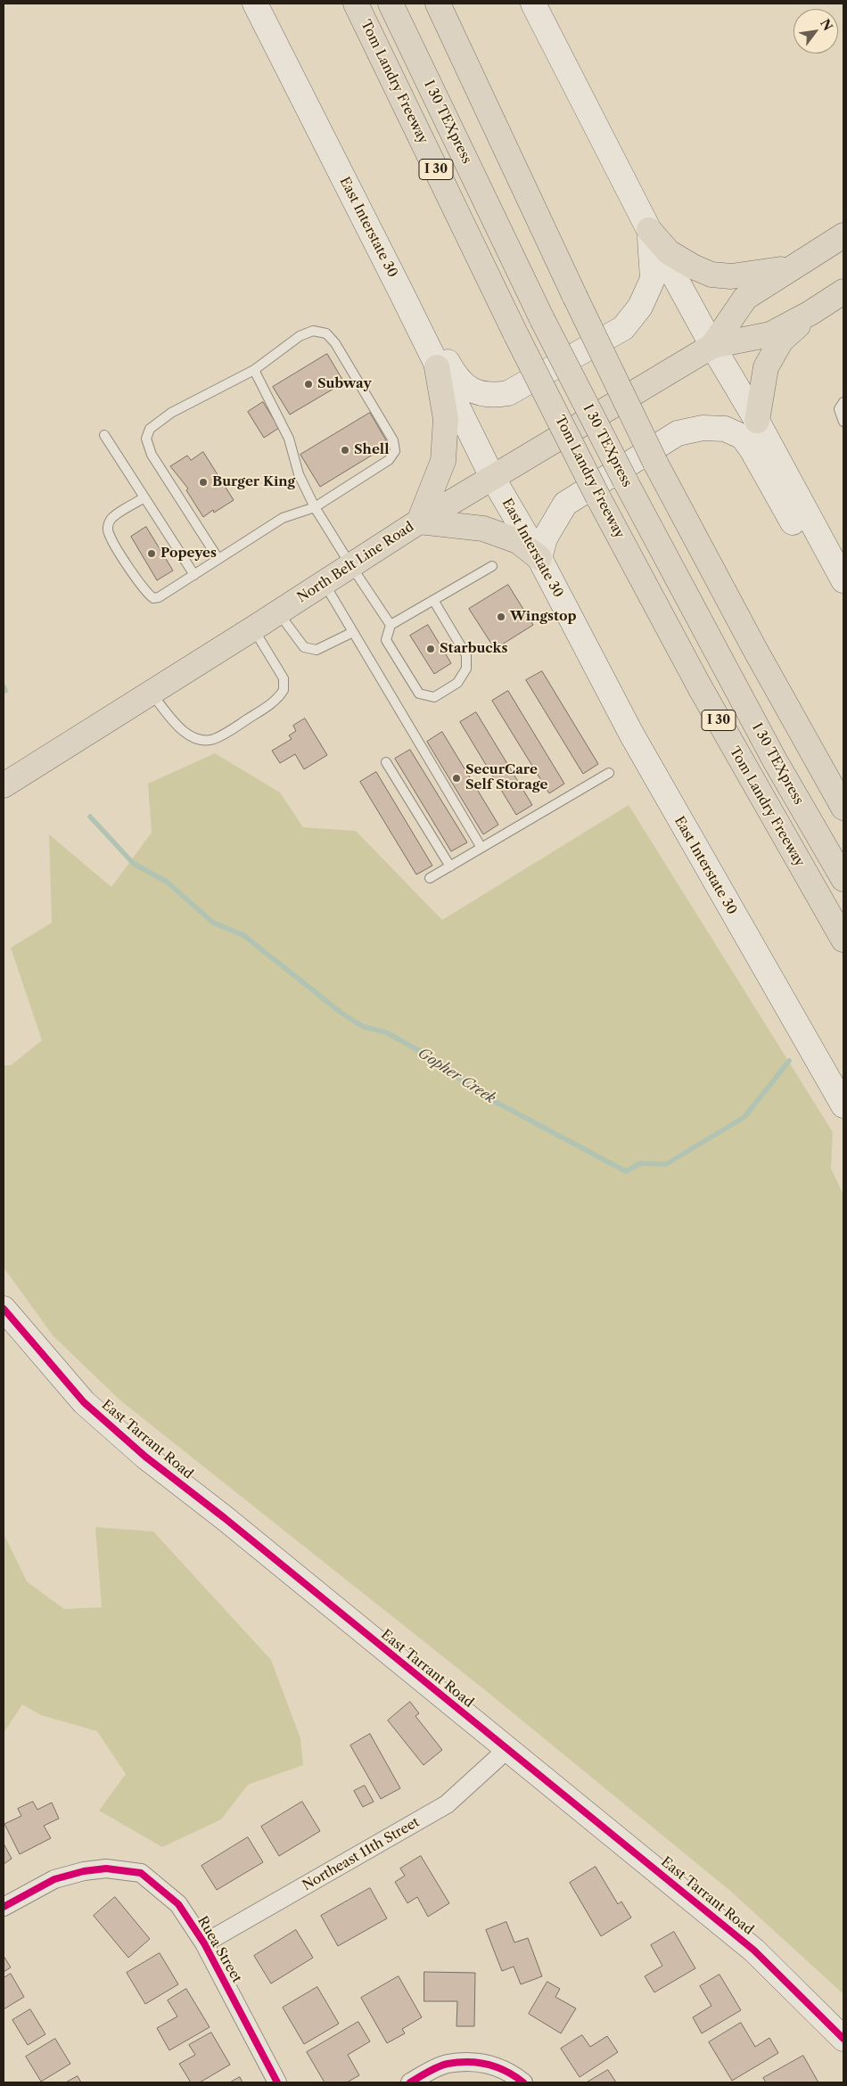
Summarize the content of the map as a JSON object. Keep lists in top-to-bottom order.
{
  "streets": {
    "main road": [
      "Tom Landry Freeway",
      "I 30 TEXpress",
      "I 30",
      "East Interstate 30",
      "North Belt Line Road",
      "East Tarrant Road"
    ],
    "street": ["Northeast 11th Street", "Ruea Street"]
  },
  "crossings": [
    ["East Interstate 30", "North Belt Line Road"],
    ["East Tarrant Road", "Northeast 11th Street"],
    ["Northeast 11th Street", "Ruea Street"]
  ],
  "water": ["Gopher Creek"],
  "places": [
    "Subway",
    "Shell",
    "Burger King",
    "Popeyes",
    "Wingstop",
    "Starbucks",
    "SecurCare Self Storage"
  ],
  "north": "top right"
}
